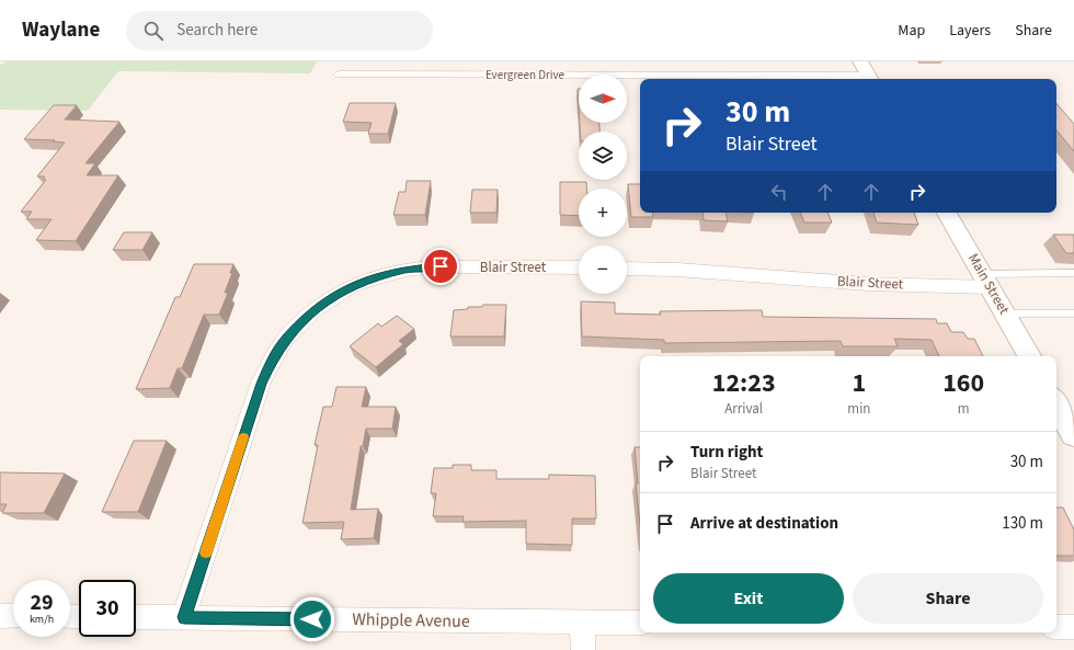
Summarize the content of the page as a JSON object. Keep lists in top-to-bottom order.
{
  "streets": {
    "main road": ["Main Street"],
    "street": ["Evergreen Drive", "Blair Street", "Whipple Avenue"]
  },
  "crossings": [
    ["Blair Street", "Main Street"],
    ["Blair Street", "Whipple Avenue"]
  ],
  "north": "right",
  "page": {
    "header": "Waylane",
    "search": "Search here",
    "nav": ["Map", "Layers", "Share"],
    "map_buttons": ["+", "−"],
    "turn": ["30 m", "Blair Street"],
    "eta": [
      "12:23",
      "Arrival",
      "1",
      "min",
      "160",
      "m"
    ],
    "list": [
      {
        "name": "Turn right",
        "note": "Blair Street",
        "value": "30 m"
      },
      {
        "name": "Arrive at destination",
        "value": "130 m"
      }
    ],
    "buttons": ["Exit", "Share"],
    "speed": "29 km/h",
    "limit": "30"
  }
}
